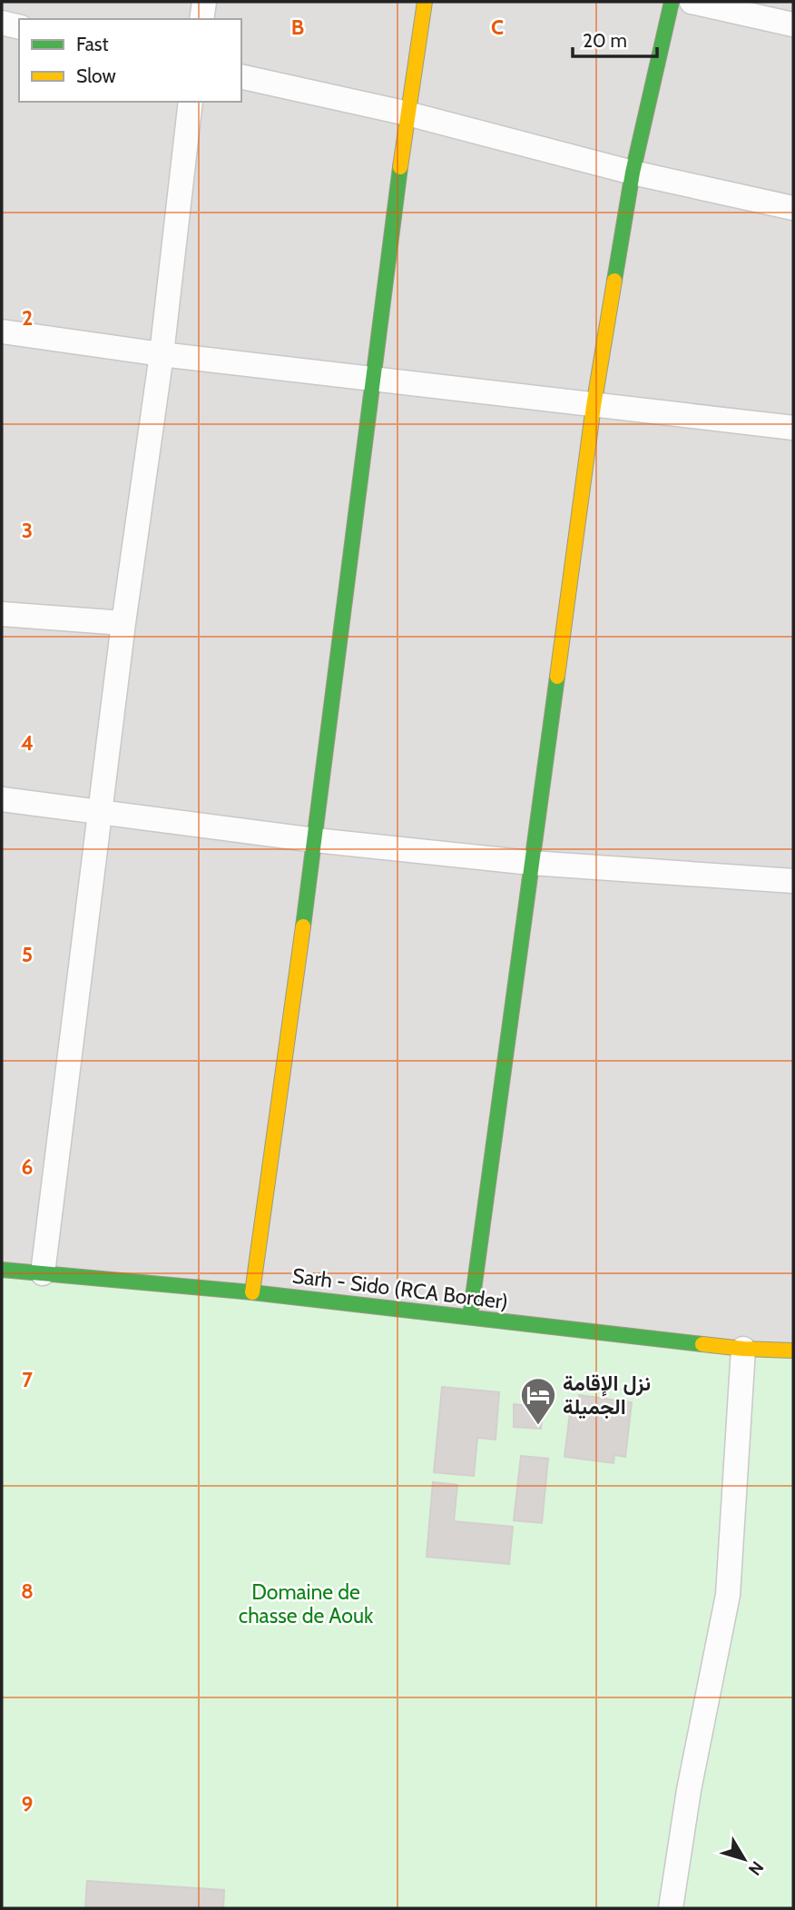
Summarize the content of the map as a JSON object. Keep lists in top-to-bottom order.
{
  "streets": {
    "street": ["Sarh - Sido (RCA Border)"]
  },
  "parks": ["Domaine de chasse de Aouk"],
  "places": {
    "hotel": ["نزل الإقامة الجميلة"]
  },
  "legend": ["Fast", "Slow"],
  "scale_bar": "20 m",
  "north": "bottom right",
  "grid": {
    "columns": ["B", "C"],
    "rows": [
      "2",
      "3",
      "4",
      "5",
      "6",
      "7",
      "8",
      "9"
    ]
  }
}
